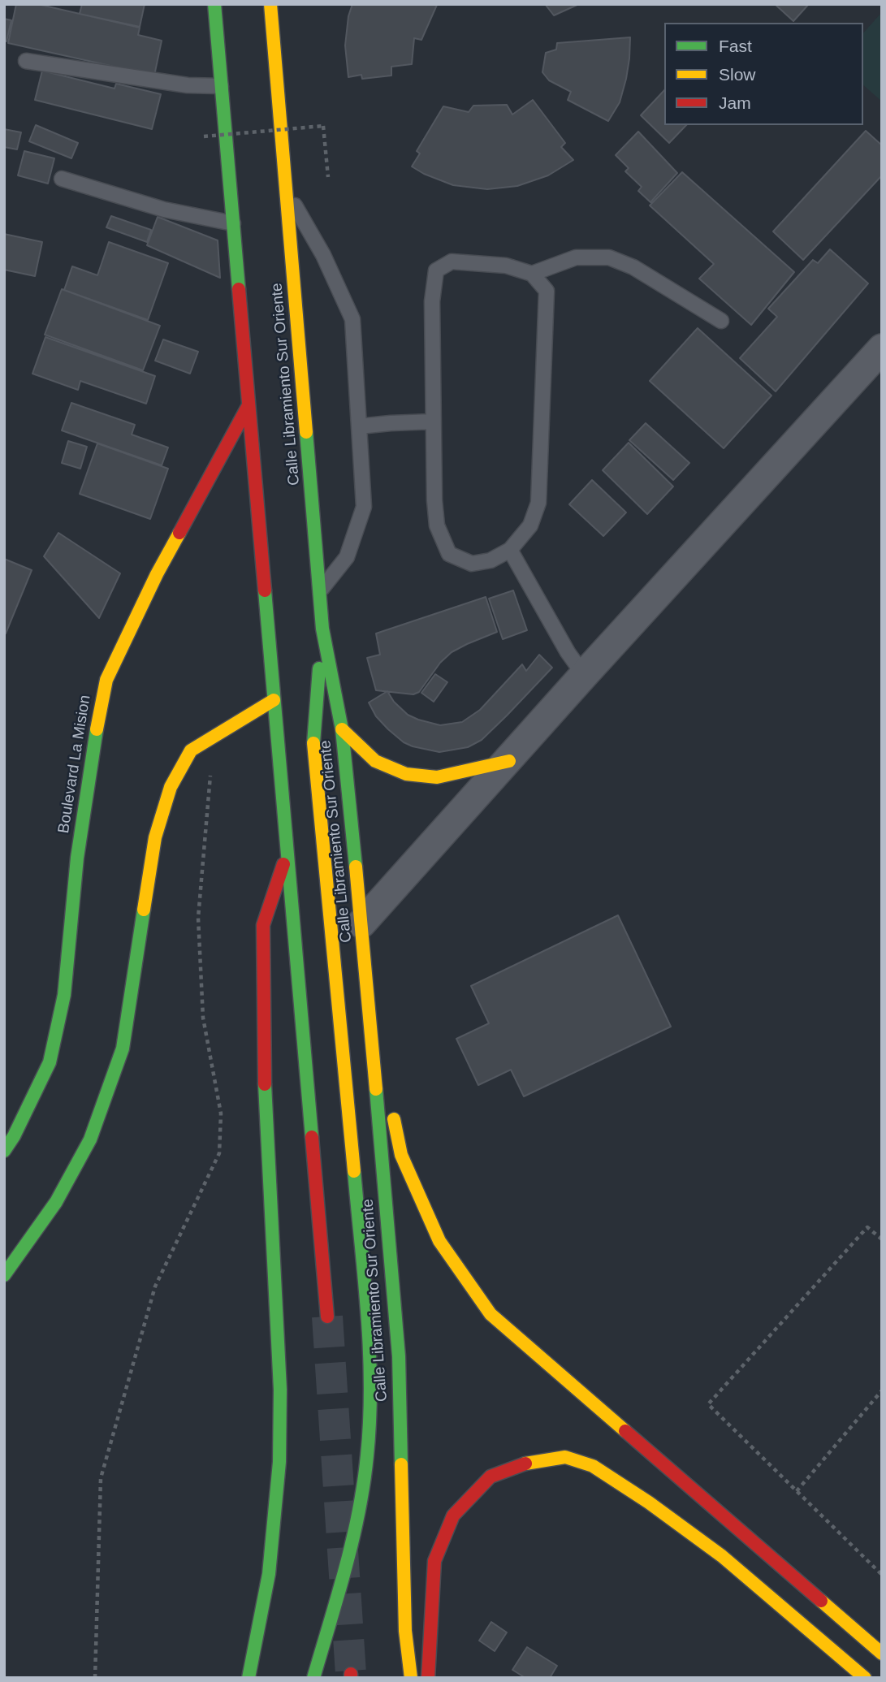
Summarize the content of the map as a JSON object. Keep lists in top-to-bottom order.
{
  "streets": {
    "main road": ["Calle Libramiento Sur Oriente", "Boulevard La Mision"]
  },
  "legend": ["Fast", "Slow", "Jam"]
}
